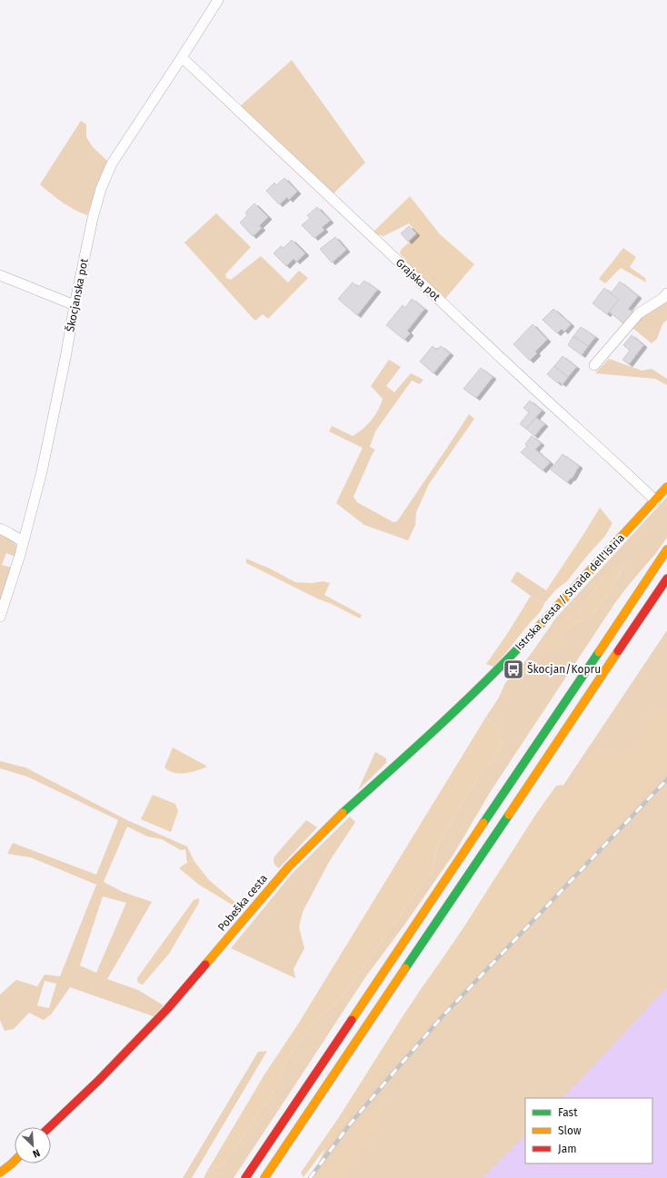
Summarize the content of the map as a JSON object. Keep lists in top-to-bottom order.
{
  "streets": {
    "main road": ["Istrska cesta / Strada dell'Istria", "Pobeška cesta"],
    "street": ["Grajska pot", "Škocjanska pot"]
  },
  "crossings": [
    ["Grajska pot", "Škocjanska pot"],
    ["Grajska pot", "Istrska cesta / Strada dell'Istria"],
    ["Istrska cesta / Strada dell'Istria", "Pobeška cesta"]
  ],
  "places": {
    "bus stop": ["Škocjan/Kopru"]
  },
  "legend": ["Fast", "Slow", "Jam"],
  "north": "bottom right"
}
